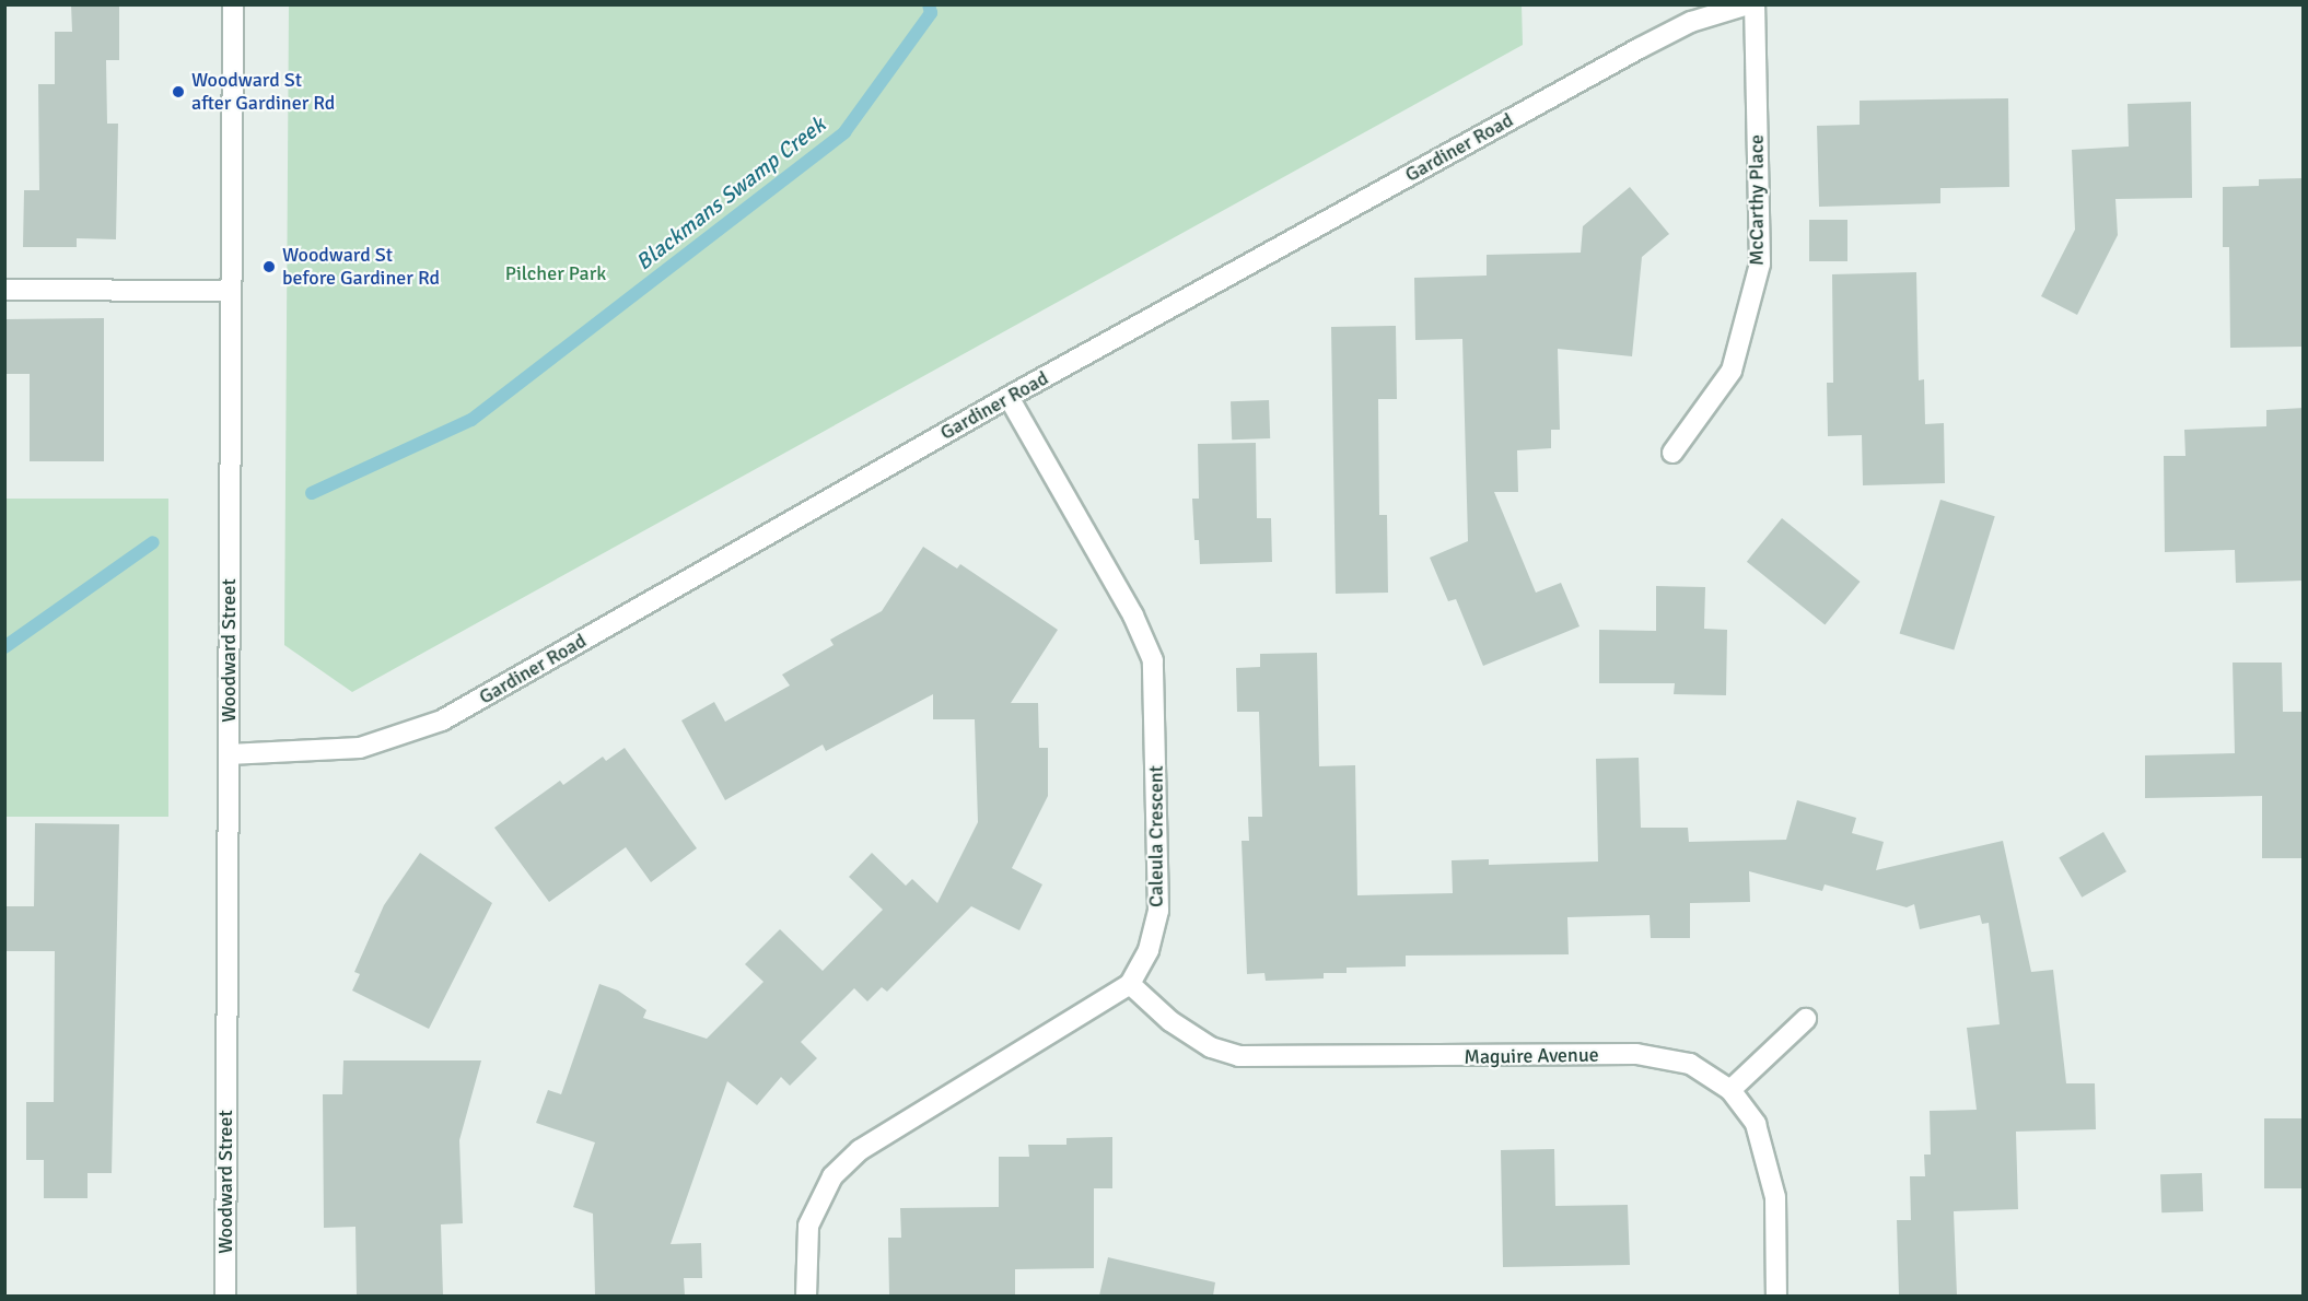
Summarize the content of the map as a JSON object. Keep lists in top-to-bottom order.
{
  "streets": {
    "street": [
      "Gardiner Road",
      "McCarthy Place",
      "Woodward Street",
      "Caleula Crescent",
      "Maguire Avenue"
    ]
  },
  "crossings": [
    ["Gardiner Road", "Woodward Street"],
    ["Gardiner Road", "Caleula Crescent"],
    ["Caleula Crescent", "Maguire Avenue"]
  ],
  "water": ["Blackmans Swamp Creek"],
  "parks": ["Pilcher Park"],
  "places": ["Woodward St after Gardiner Rd", "Woodward St before Gardiner Rd"]
}
